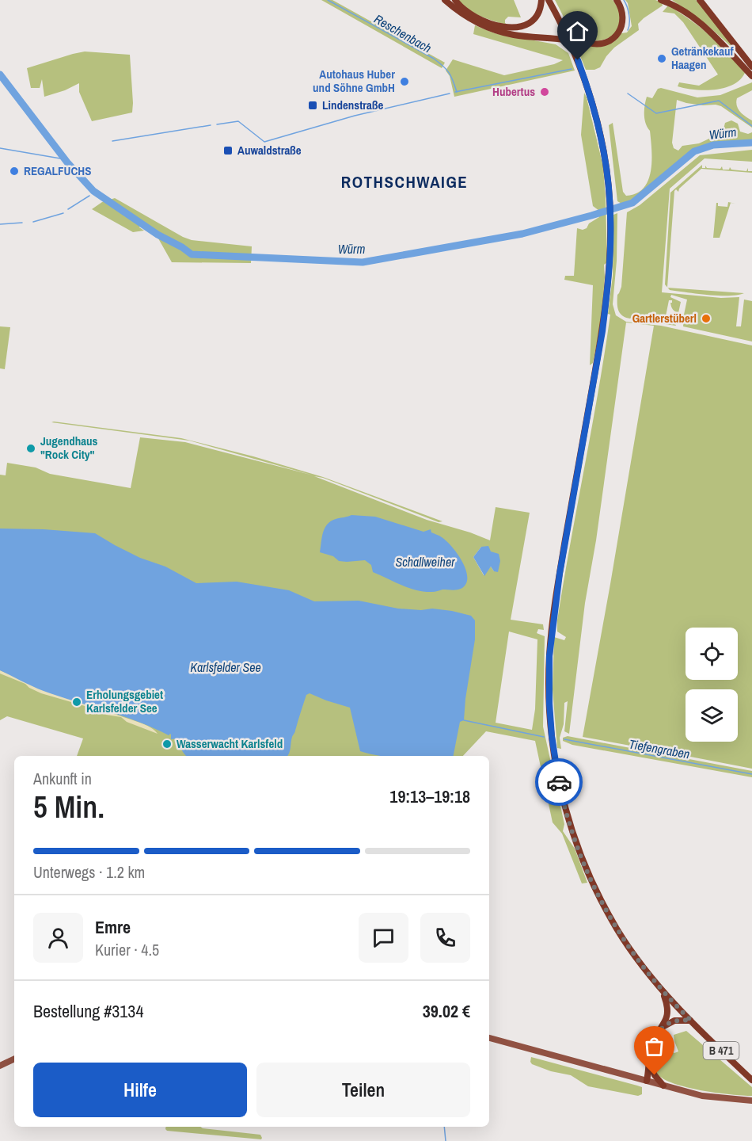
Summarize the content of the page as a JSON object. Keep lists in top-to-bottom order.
{
  "streets": {
    "highway": ["B 471"]
  },
  "districts": ["ROTHSCHWAIGE"],
  "water": [
    "Reschenbach",
    "Würm",
    "Schallweiher",
    "Karlsfelder See",
    "Tiefengraben"
  ],
  "places": {
    "other": [
      "Getränkekauf Haagen",
      "Autohaus Huber und Söhne GmbH",
      "Hubertus",
      "REGALFUCHS",
      "Gartlerstüberl",
      "Jugendhaus \"Rock City\"",
      "Erholungsgebiet Karlsfelder See",
      "Wasserwacht Karlsfeld"
    ],
    "transit": ["Lindenstraße", "Auwaldstraße"]
  },
  "page": {
    "heading": ["5 Min.", "Ankunft in", "19:13–19:18"],
    "panel": [
      "Emre",
      "Kurier · 4.5",
      "Bestellung #3134",
      "39.02 €"
    ],
    "bar": "Unterwegs · 1.2 km",
    "buttons": ["Hilfe", "Teilen"]
  }
}
